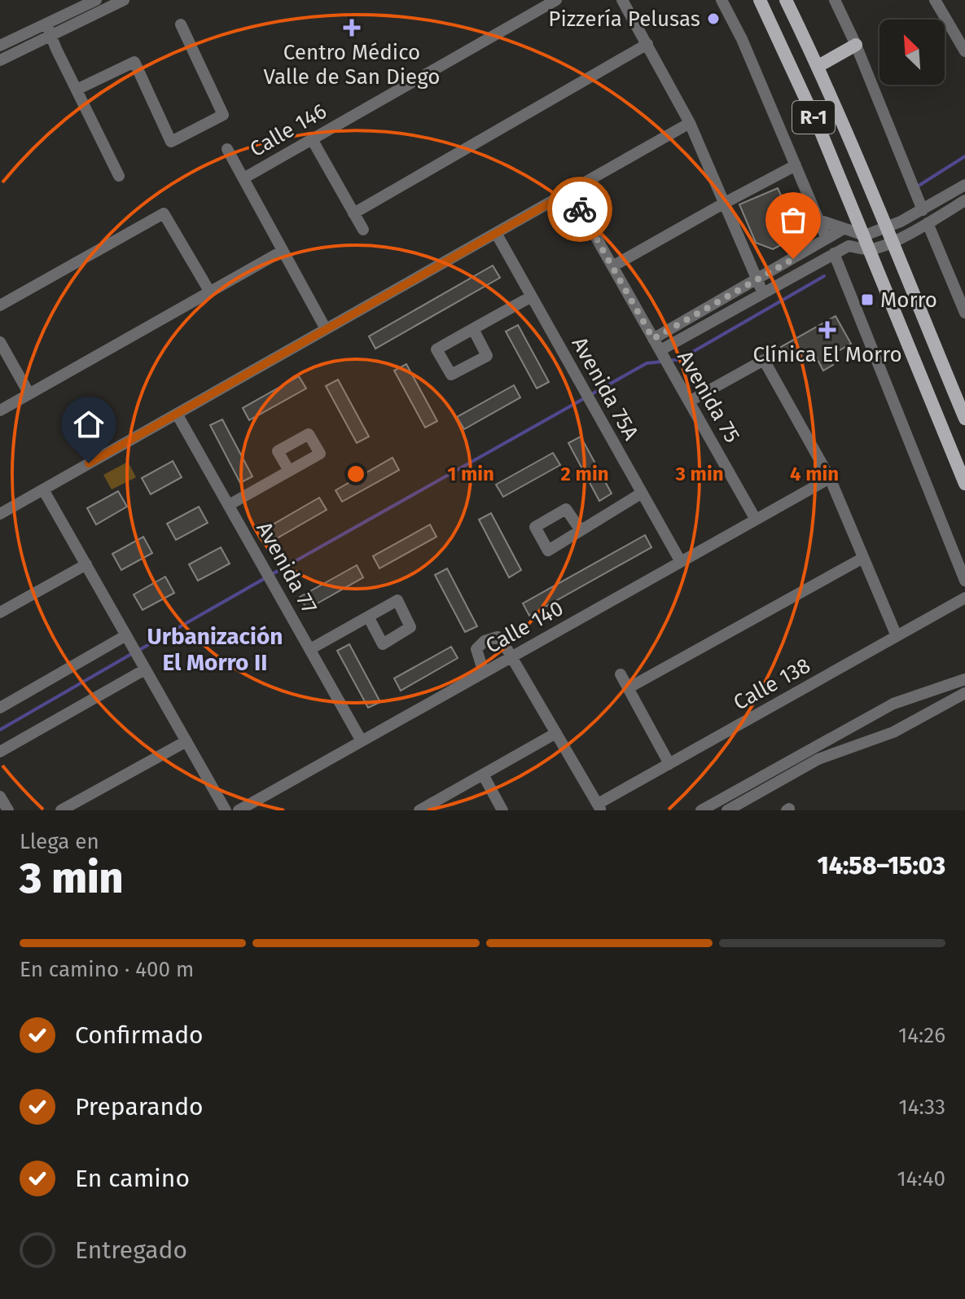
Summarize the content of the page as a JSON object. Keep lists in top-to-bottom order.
{
  "streets": {
    "main road": ["R-1"],
    "street": [
      "Calle 146",
      "Avenida 75A",
      "Avenida 75",
      "Avenida 77",
      "Calle 140",
      "Calle 138"
    ]
  },
  "crossings": [
    ["Avenida 75A", "Calle 140"],
    ["Avenida 75", "Calle 140"],
    ["Avenida 77", "Calle 140"]
  ],
  "districts": ["Urbanización El Morro II"],
  "places": {
    "other": ["Pizzería Pelusas"],
    "health": ["Centro Médico Valle de San Diego", "Clínica El Morro"],
    "transit": ["Morro"]
  },
  "north": "top left",
  "page": {
    "heading": ["3 min", "Llega en", "14:58–15:03"],
    "bar": "En camino · 400 m",
    "list": [
      ["Confirmado", "14:26"],
      ["Preparando", "14:33"],
      ["En camino", "14:40"],
      "Entregado"
    ]
  },
  "rings": [
    "1 min",
    "2 min",
    "3 min",
    "4 min"
  ]
}
